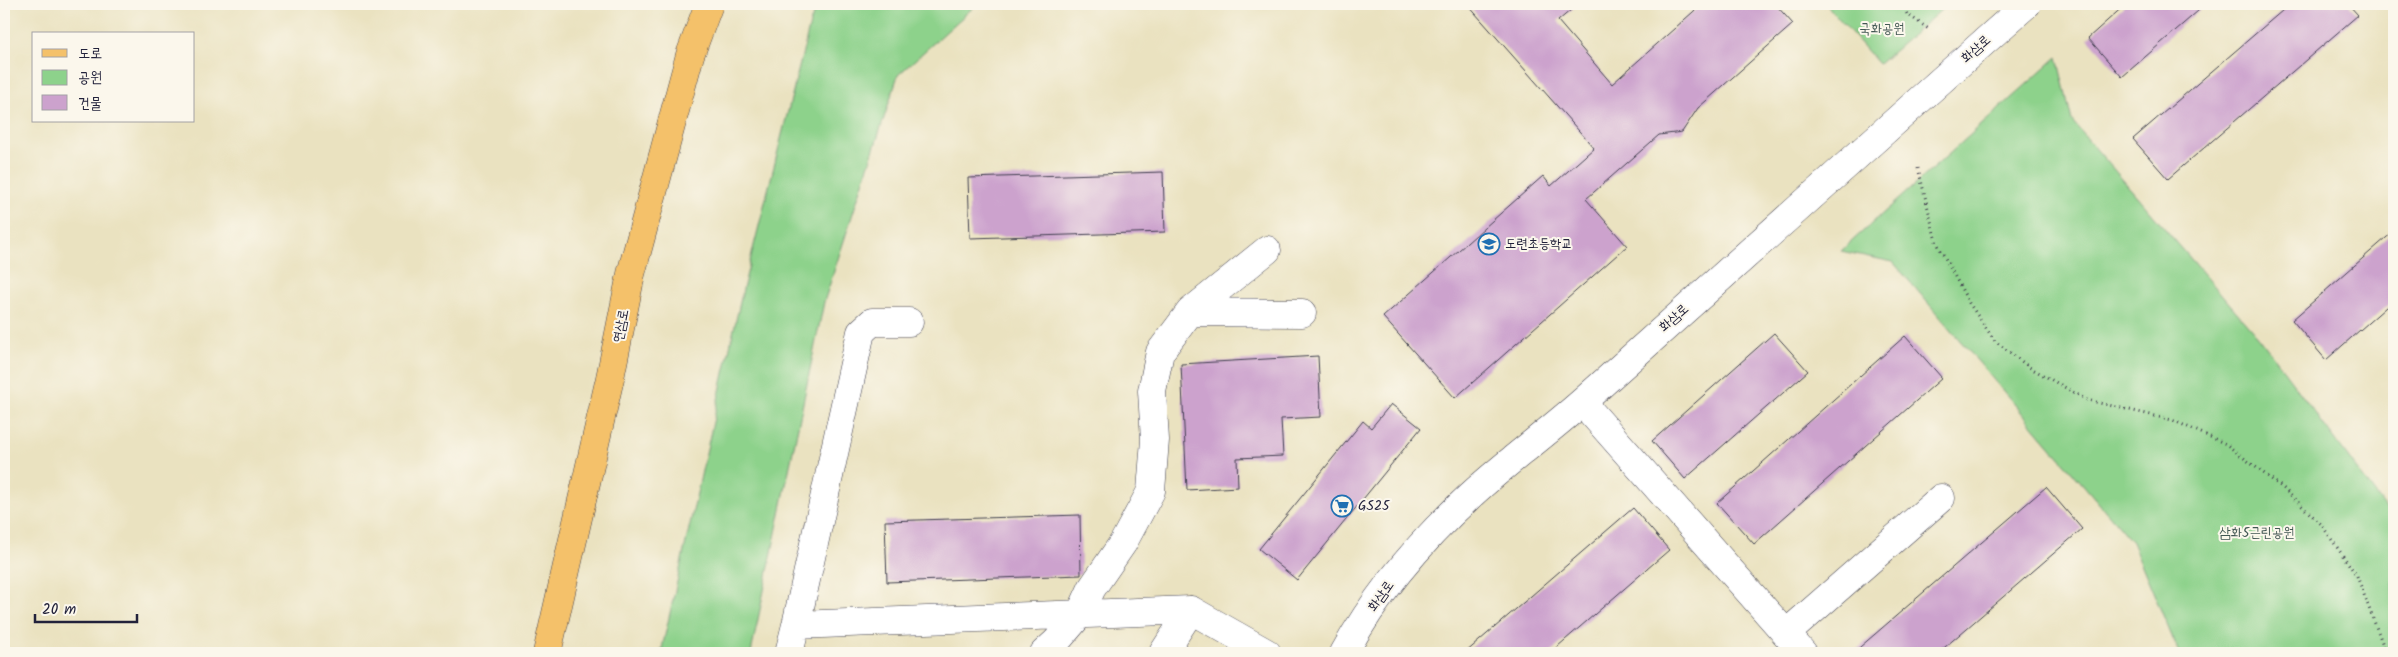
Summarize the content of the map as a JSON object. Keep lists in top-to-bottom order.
{
  "streets": {
    "main road": ["연삼로"],
    "street": ["화삼로"]
  },
  "parks": ["국화공원", "삼화5근린공원"],
  "places": {
    "school or university": ["도련초등학교"],
    "supermarket": ["GS25"]
  },
  "legend": ["도로", "공원", "건물"],
  "scale_bar": "20 m"
}
